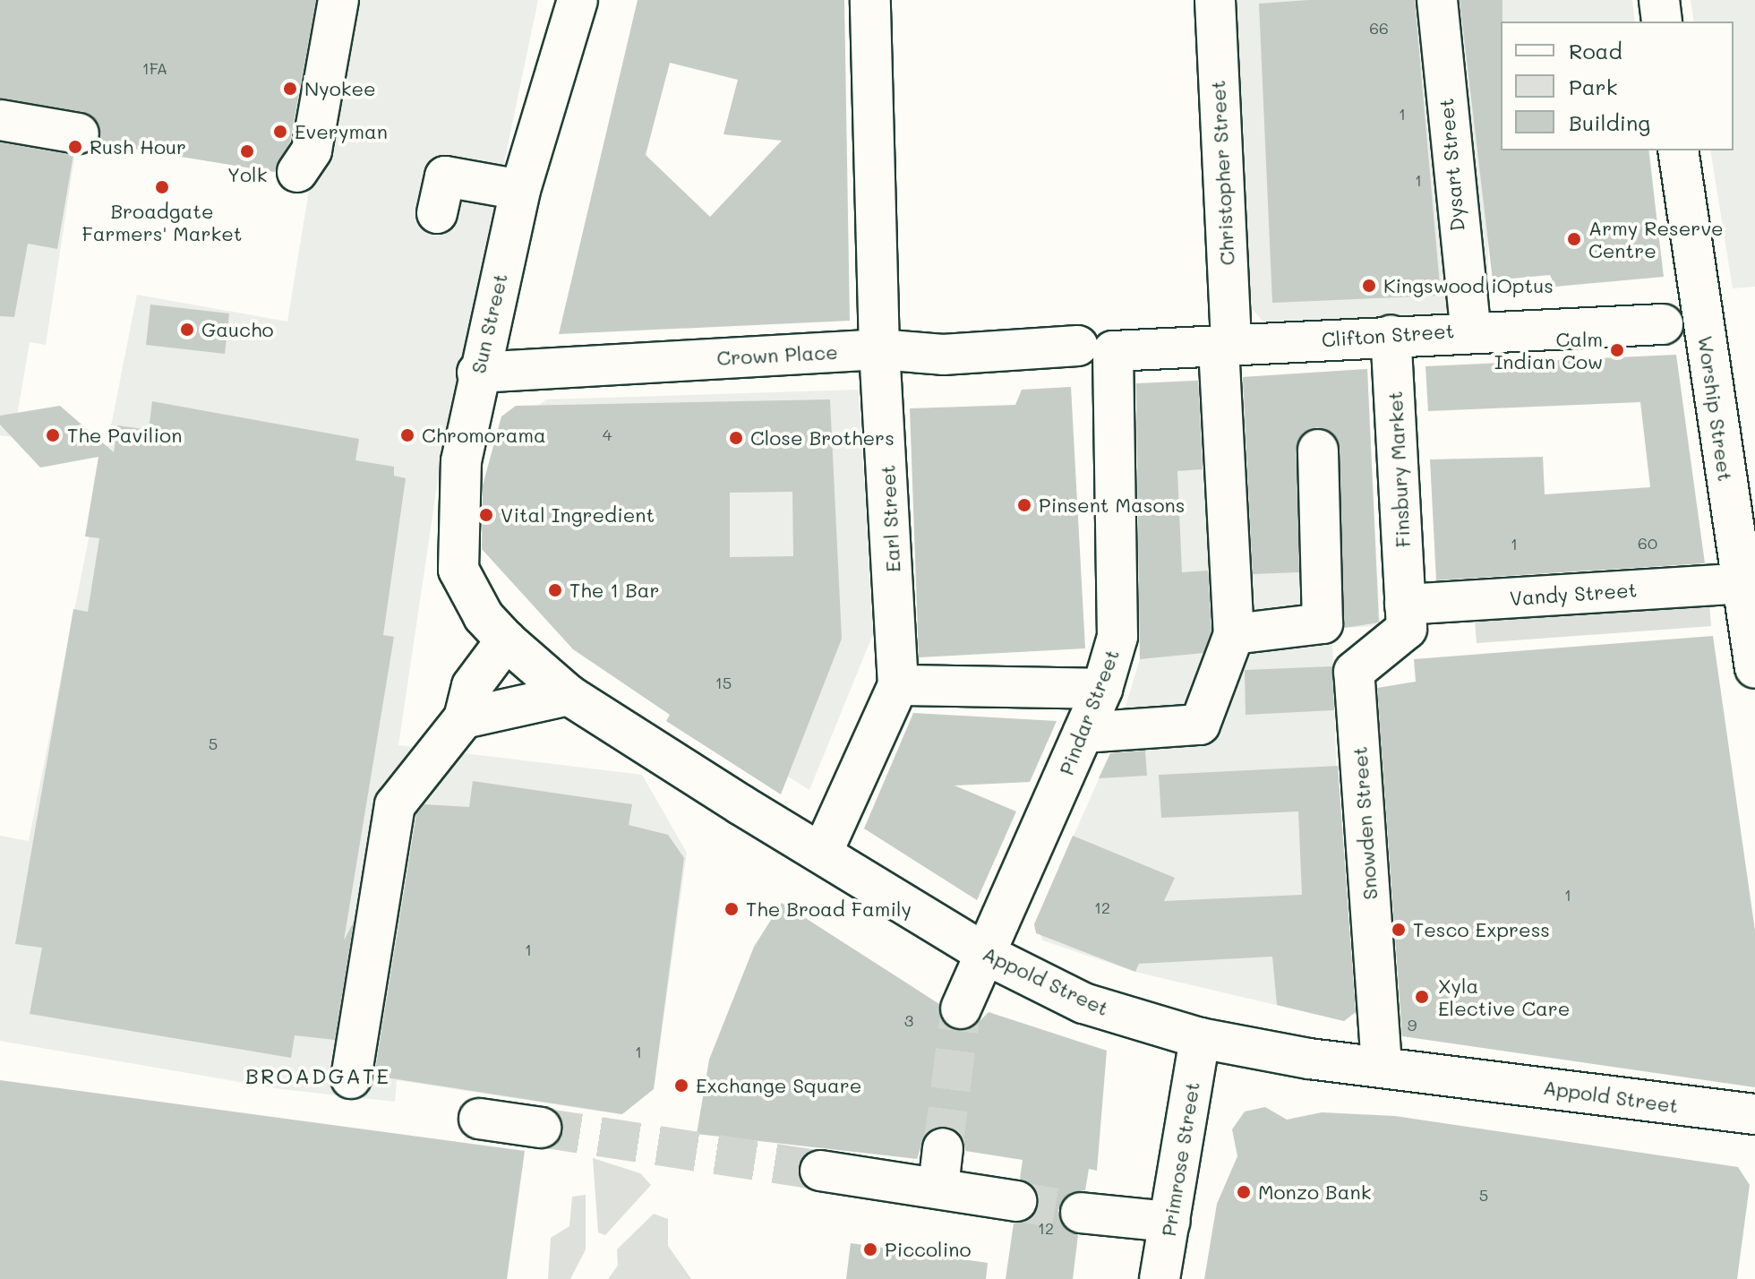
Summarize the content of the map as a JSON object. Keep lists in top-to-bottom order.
{
  "streets": {
    "street": [
      "Dysart Street",
      "Christopher Street",
      "Sun Street",
      "Clifton Street",
      "Crown Place",
      "Worship Street",
      "Finsbury Market",
      "Earl Street",
      "Vandy Street",
      "Pindar Street",
      "Snowden Street",
      "Appold Street",
      "Primrose Street"
    ]
  },
  "crossings": [
    ["Dysart Street", "Clifton Street"],
    ["Christopher Street", "Clifton Street"],
    ["Sun Street", "Crown Place"],
    ["Sun Street", "Appold Street"],
    ["Clifton Street", "Crown Place"],
    ["Clifton Street", "Finsbury Market"],
    ["Clifton Street", "Pindar Street"],
    ["Crown Place", "Earl Street"],
    ["Crown Place", "Pindar Street"],
    ["Worship Street", "Vandy Street"],
    ["Finsbury Market", "Vandy Street"],
    ["Finsbury Market", "Snowden Street"],
    ["Earl Street", "Appold Street"],
    ["Vandy Street", "Snowden Street"],
    ["Pindar Street", "Appold Street"],
    ["Snowden Street", "Appold Street"],
    ["Appold Street", "Primrose Street"]
  ],
  "districts": ["BROADGATE"],
  "places": [
    "Nyokee",
    "Everyman",
    "Rush Hour",
    "Yolk",
    "Broadgate Farmers' Market",
    "Army Reserve Centre",
    "Kingswood iOptus",
    "Gaucho",
    "Calm Indian Cow",
    "The Pavilion",
    "Chromorama",
    "Close Brothers",
    "Pinsent Masons",
    "Vital Ingredient",
    "The 1 Bar",
    "The Broad Family",
    "Tesco Express",
    "Xyla Elective Care",
    "Exchange Square",
    "Monzo Bank",
    "Piccolino"
  ],
  "house_numbers": [
    "66",
    "1FA",
    "1",
    "1",
    "4",
    "60",
    "1",
    "15",
    "5",
    "1",
    "12",
    "1",
    "3",
    "9",
    "1",
    "5",
    "12"
  ],
  "legend": ["Road", "Park", "Building"]
}
